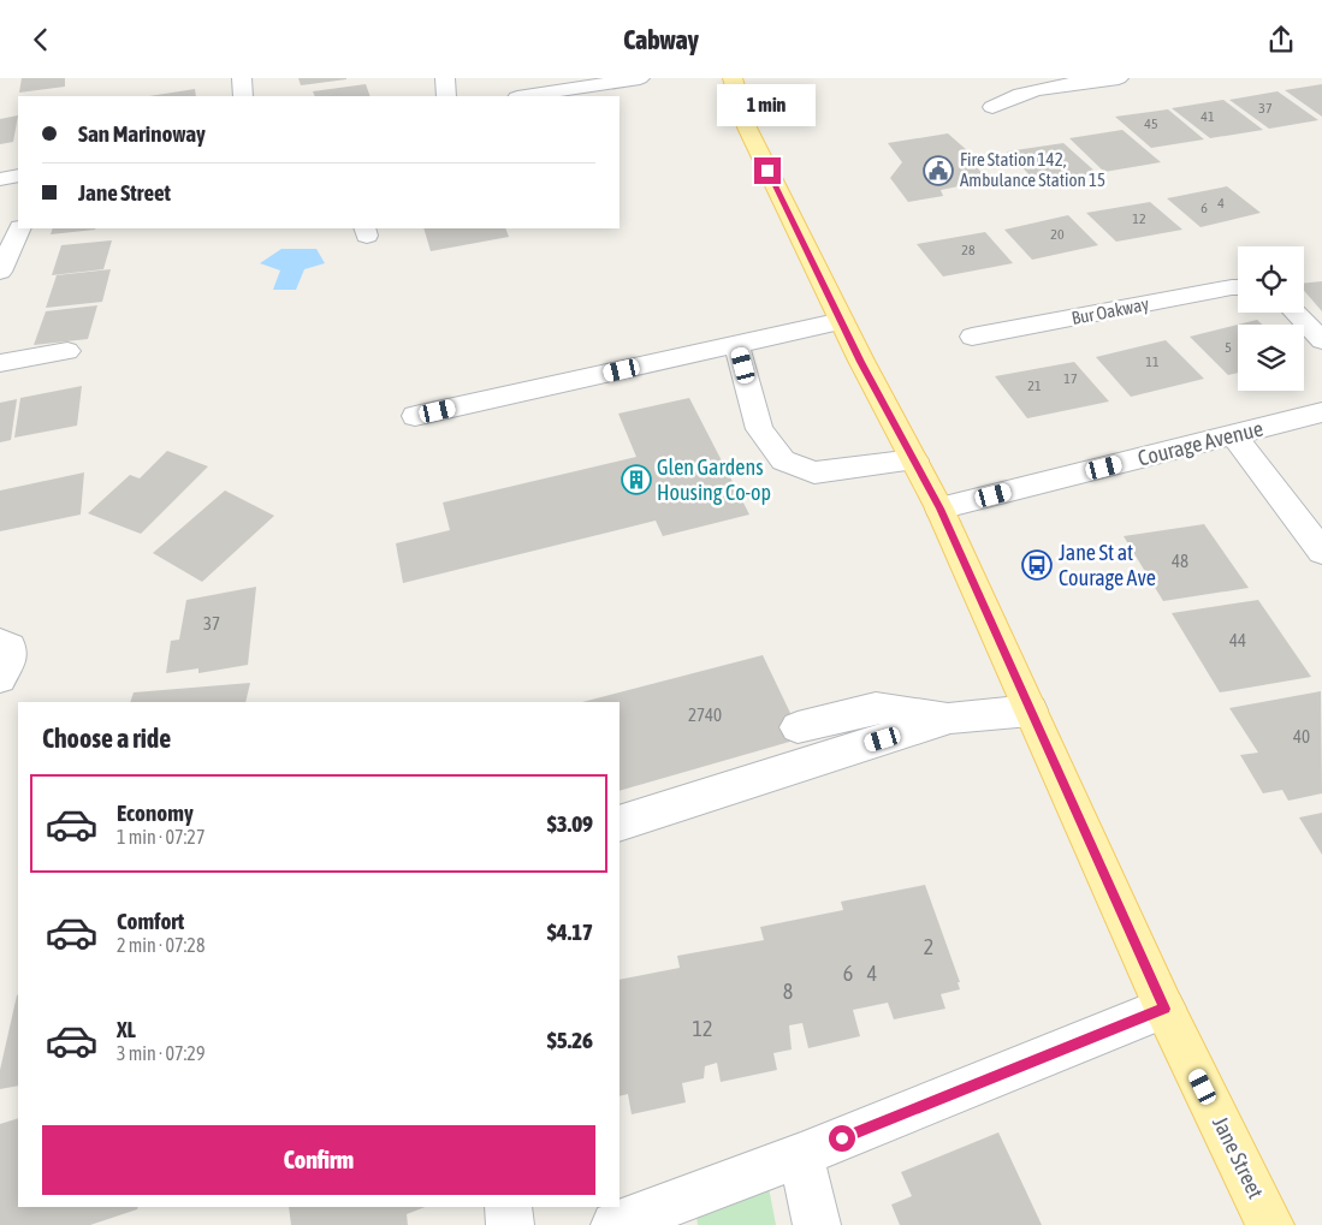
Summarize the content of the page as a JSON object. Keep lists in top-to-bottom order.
{
  "streets": {
    "main road": ["Jane Street"],
    "street": ["Bur Oakway", "Courage Avenue"]
  },
  "crossings": [
    ["Courage Avenue", "Jane Street"]
  ],
  "places": {
    "public building": ["Fire Station 142, Ambulance Station 15"],
    "building": ["Glen Gardens Housing Co-op"],
    "bus stop": ["Jane St at Courage Ave"]
  },
  "house_numbers": [
    "37",
    "41",
    "45",
    "4",
    "6",
    "12",
    "20",
    "28",
    "5",
    "11",
    "17",
    "21",
    "48",
    "37",
    "44",
    "2740",
    "40",
    "2",
    "6",
    "4",
    "8",
    "12"
  ],
  "page": {
    "header": "Cabway",
    "bubble": "1 min",
    "banner": ["San Marinoway", "Jane Street"],
    "heading": "Choose a ride",
    "list": [
      {
        "name": "Economy",
        "note": "1 min · 07:27",
        "value": "$3.09"
      },
      {
        "name": "Comfort",
        "note": "2 min · 07:28",
        "value": "$4.17"
      },
      {
        "name": "XL",
        "note": "3 min · 07:29",
        "value": "$5.26"
      }
    ],
    "buttons": "Confirm"
  }
}
